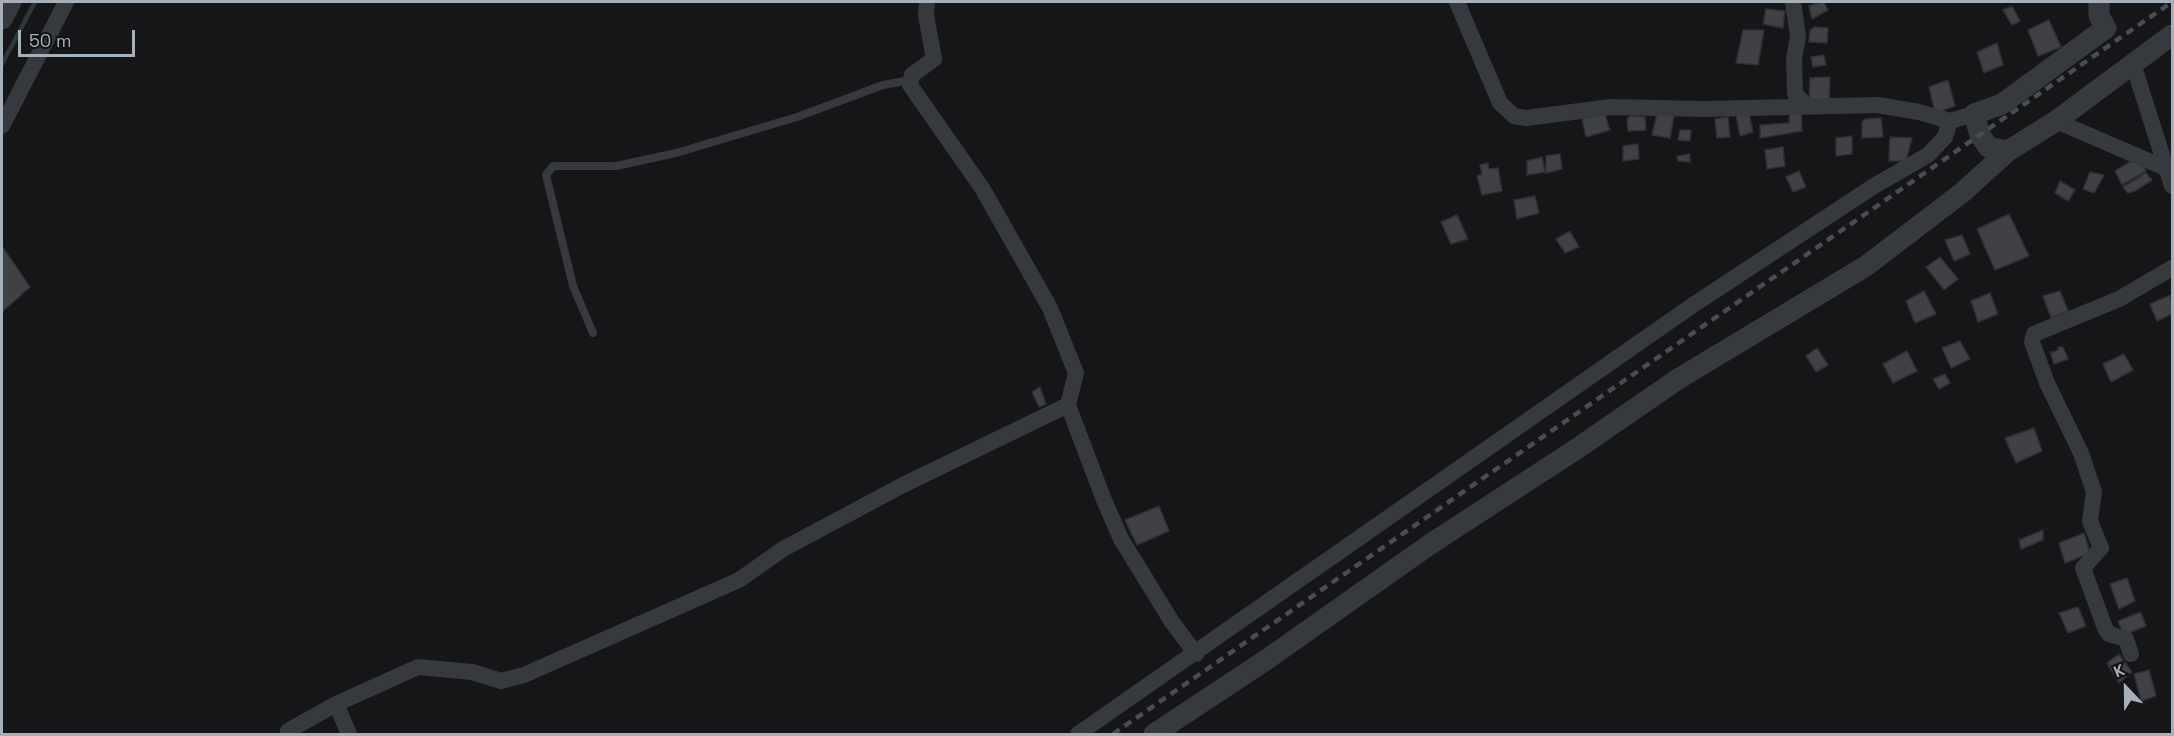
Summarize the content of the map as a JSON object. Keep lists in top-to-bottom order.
{
  "scale_bar": "50 m",
  "north": "top"
}
